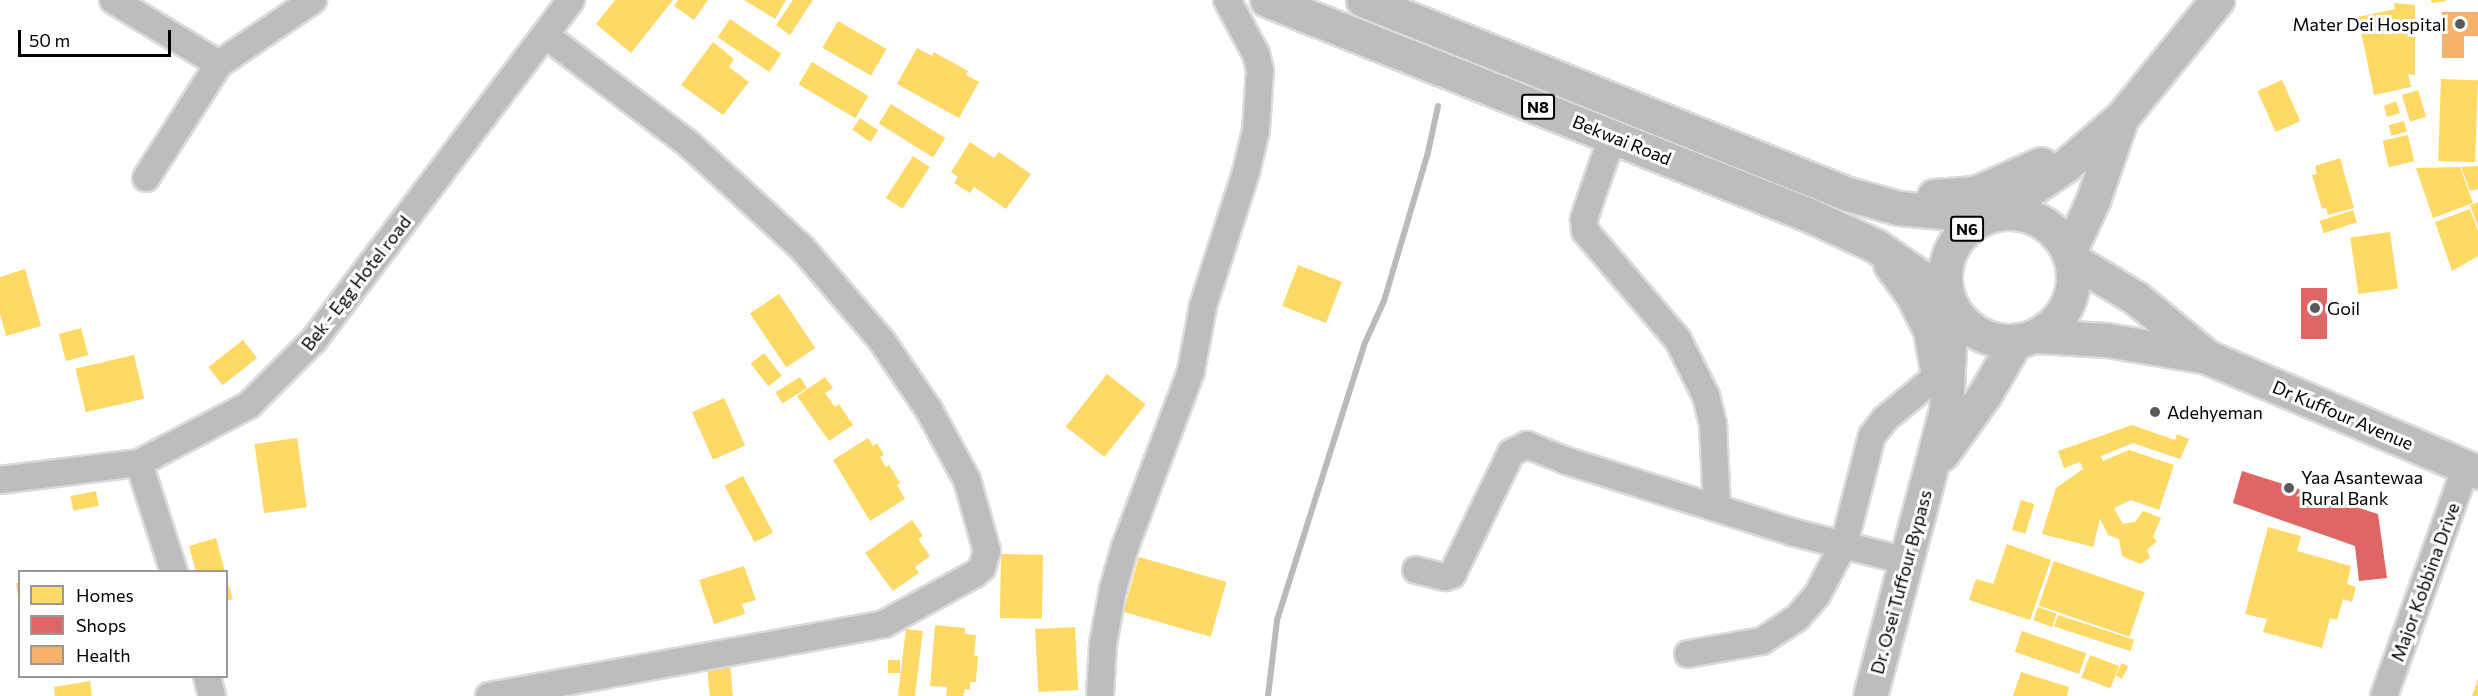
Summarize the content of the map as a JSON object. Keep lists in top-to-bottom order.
{
  "streets": {
    "main road": [
      "N8",
      "Bekwai Road",
      "N6",
      "Dr Kuffour Avenue",
      "Dr. Osei Tuffour Bypass"
    ],
    "street": ["Bek - Egg Hotel road", "Major Kobbina Drive"]
  },
  "crossings": [
    ["N8", "Bekwai Road"],
    ["N8", "N6"],
    ["N8", "Dr. Osei Tuffour Bypass"],
    ["N6", "Dr. Osei Tuffour Bypass"],
    ["Dr Kuffour Avenue", "Major Kobbina Drive"]
  ],
  "places": [
    "Mater Dei Hospital",
    "Goil",
    "Adehyeman",
    "Yaa Asantewaa Rural Bank"
  ],
  "legend": ["Homes", "Shops", "Health"],
  "scale_bar": "50 m"
}
